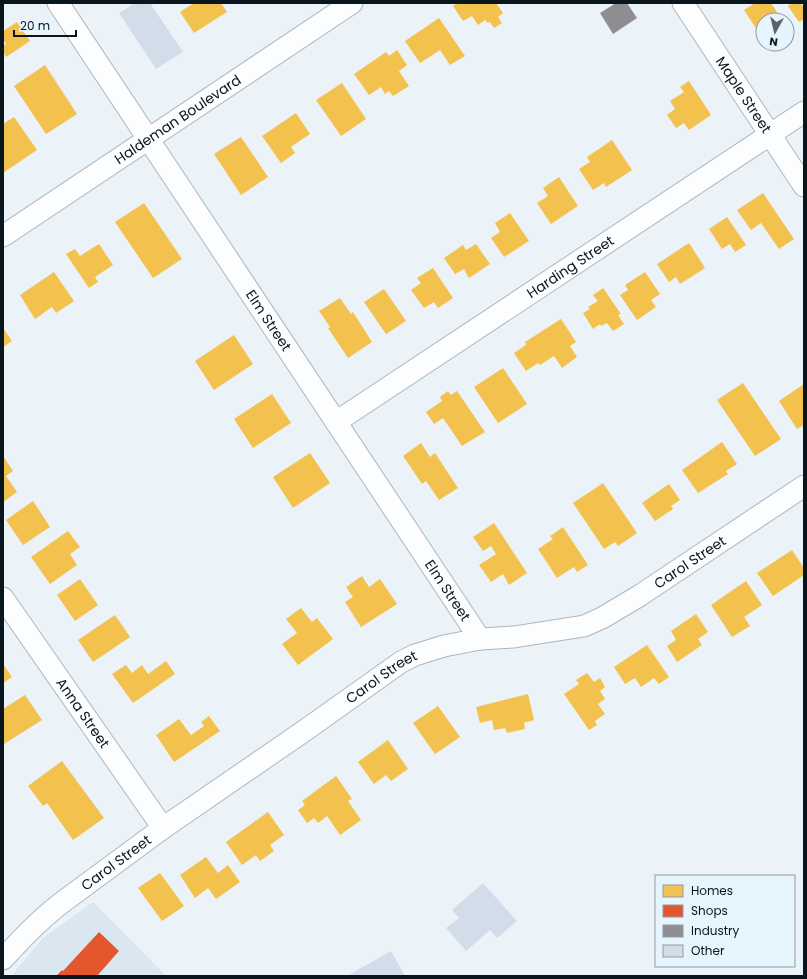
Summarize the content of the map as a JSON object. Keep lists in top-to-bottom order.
{
  "streets": {
    "street": [
      "Maple Street",
      "Haldeman Boulevard",
      "Harding Street",
      "Elm Street",
      "Carol Street",
      "Anna Street"
    ]
  },
  "crossings": [
    ["Maple Street", "Harding Street"],
    ["Haldeman Boulevard", "Elm Street"],
    ["Harding Street", "Elm Street"],
    ["Elm Street", "Carol Street"],
    ["Carol Street", "Anna Street"]
  ],
  "legend": [
    "Homes",
    "Shops",
    "Industry",
    "Other"
  ],
  "scale_bar": "20 m",
  "north": "bottom"
}
